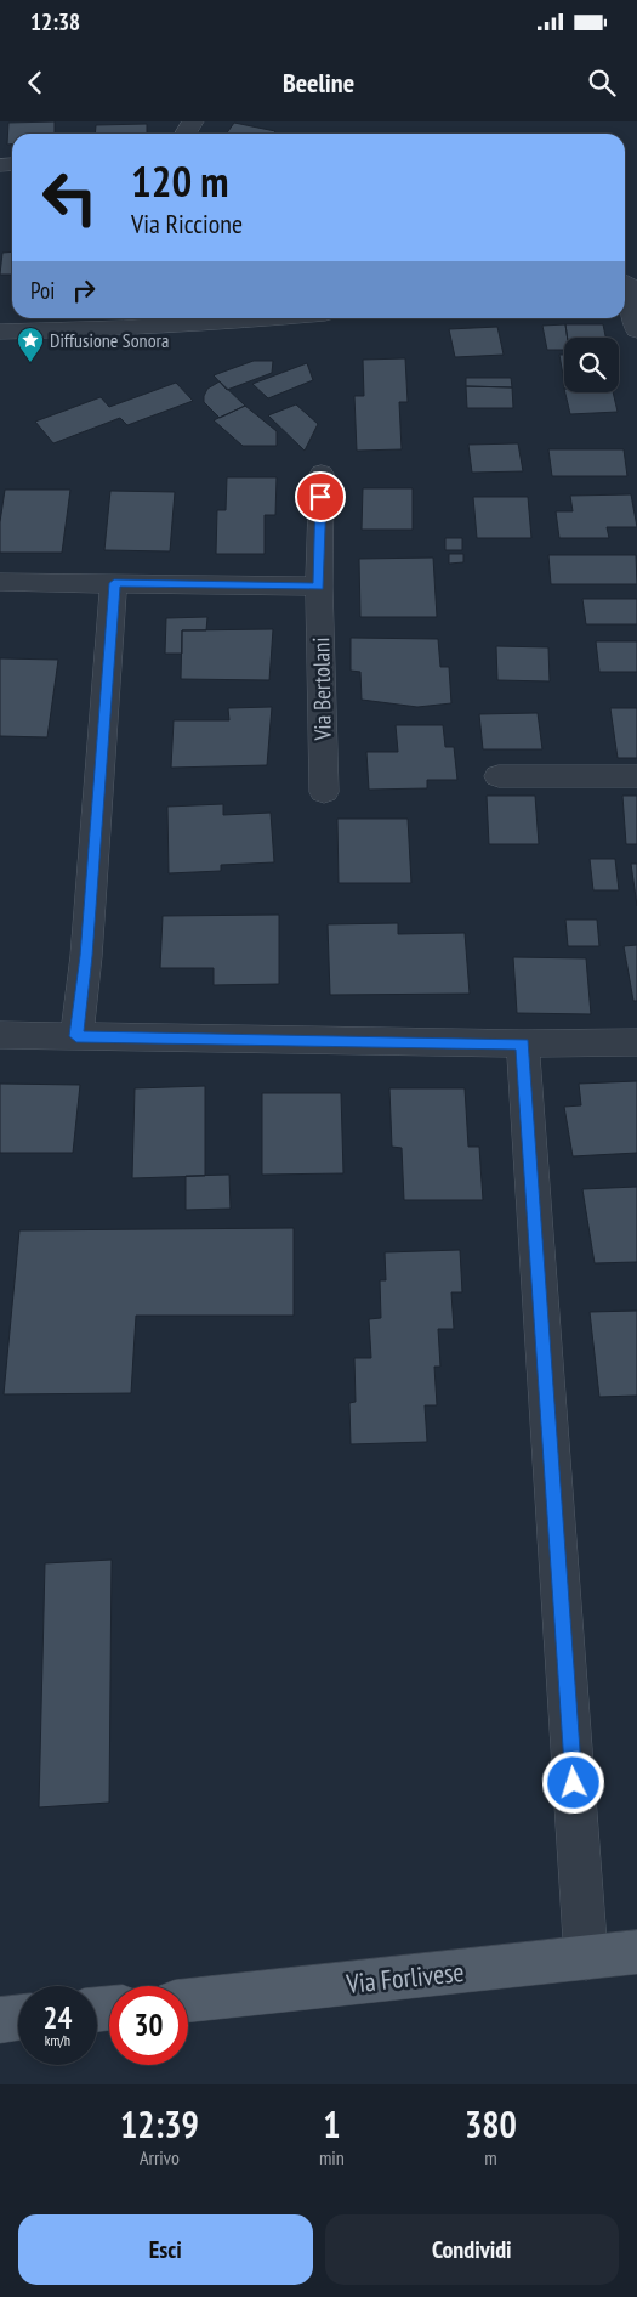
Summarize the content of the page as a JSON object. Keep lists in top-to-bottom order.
{
  "streets": {
    "main road": ["Via Forlivese"],
    "street": ["Via Bertolani"]
  },
  "places": {
    "place": ["Diffusione Sonora"]
  },
  "page": {
    "status": "12:38",
    "header": "Beeline",
    "turn": ["120 m", "Via Riccione"],
    "then": "Poi",
    "speed": "24 km/h",
    "limit": "30",
    "eta": [
      "12:39",
      "Arrivo",
      "1",
      "min",
      "380",
      "m"
    ],
    "buttons": ["Esci", "Condividi"]
  }
}
